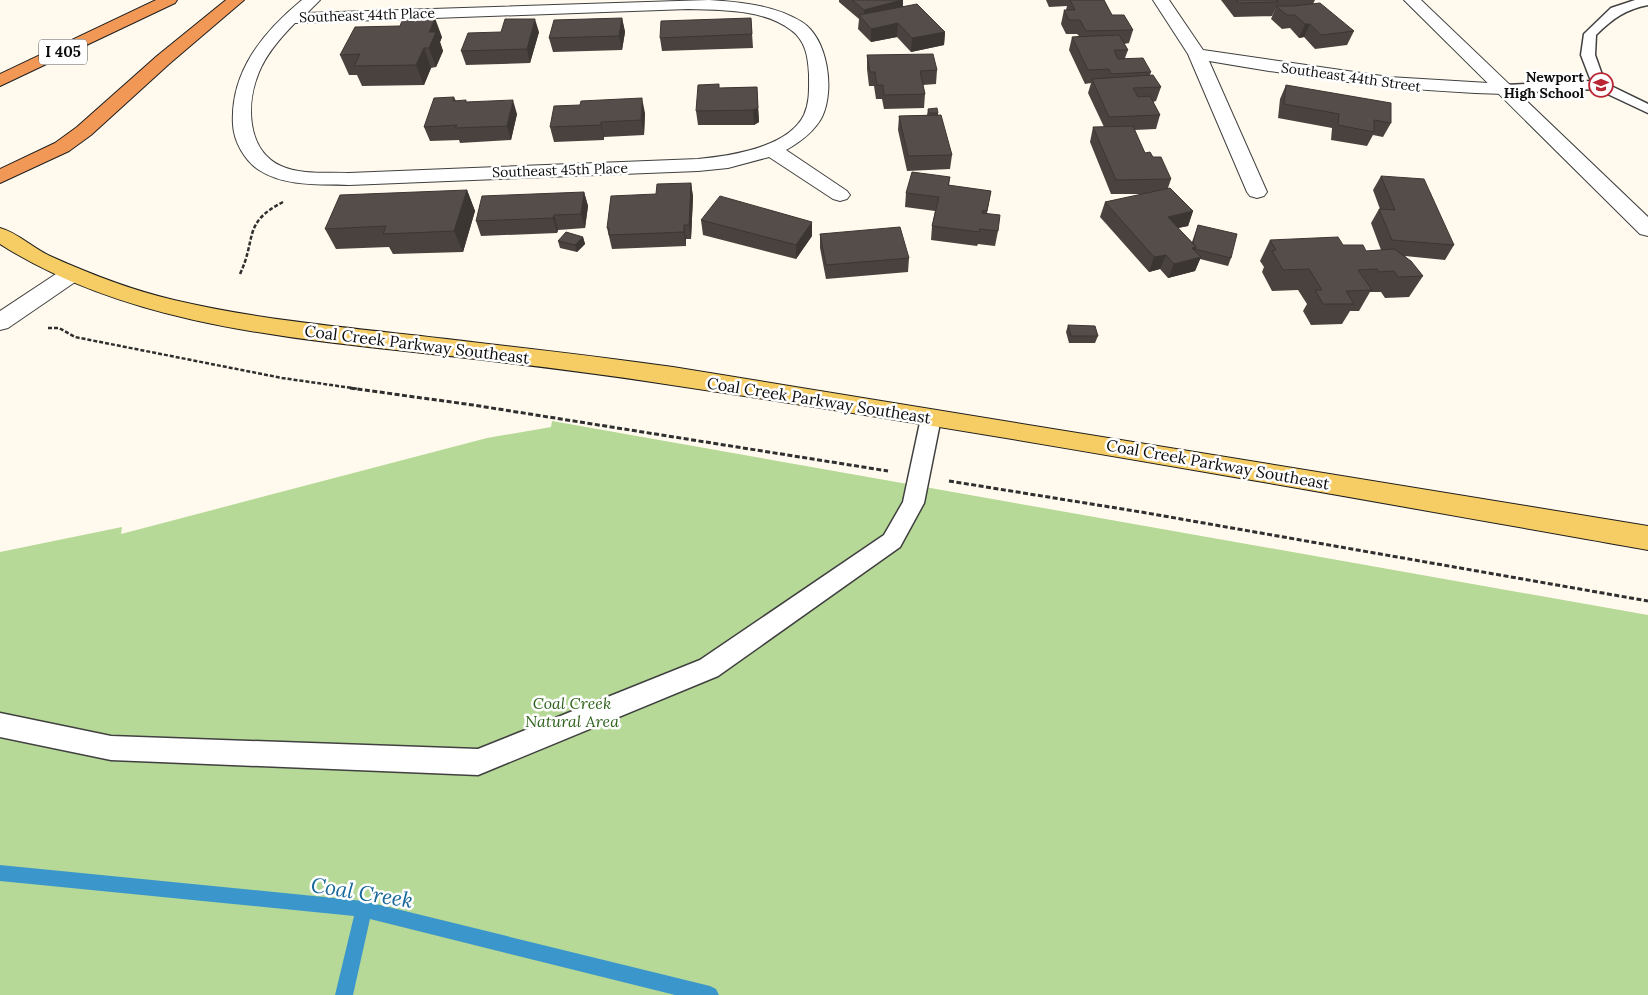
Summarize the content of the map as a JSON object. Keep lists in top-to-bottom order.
{
  "streets": {
    "highway": ["I 405"],
    "main road": ["Coal Creek Parkway Southeast"],
    "street": ["Southeast 44th Place", "Southeast 44th Street", "Southeast 45th Place"]
  },
  "crossings": [
    ["Southeast 44th Place", "Southeast 45th Place"]
  ],
  "water": ["Coal Creek"],
  "parks": ["Coal Creek Natural Area"],
  "places": {
    "school or university": ["Newport High School"]
  }
}
